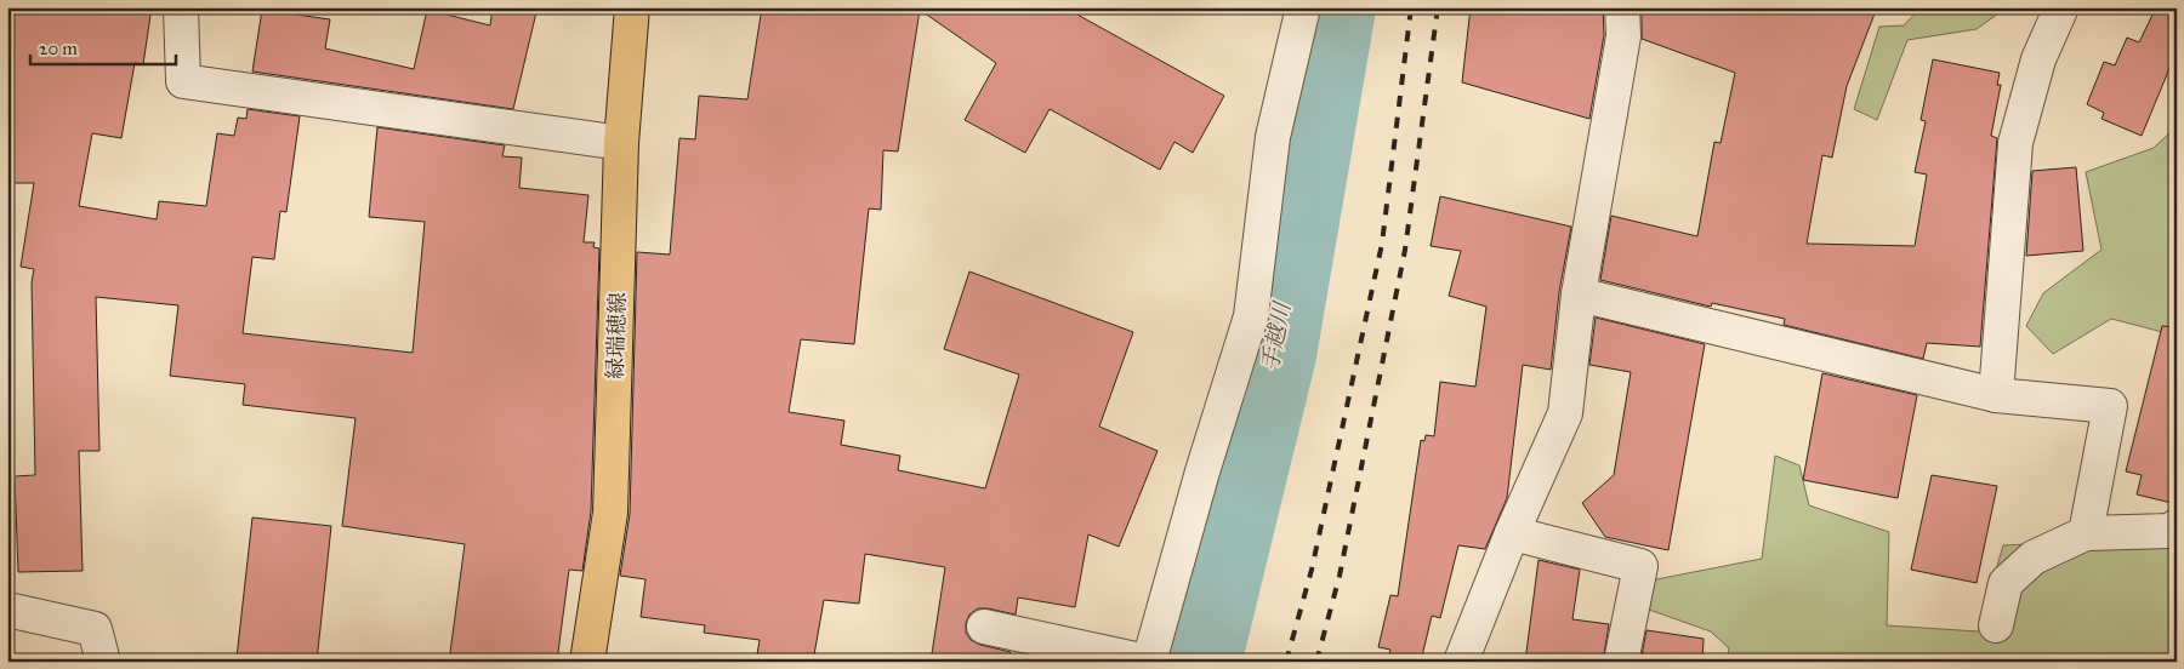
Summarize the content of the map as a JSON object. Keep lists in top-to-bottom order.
{
  "streets": {
    "main road": ["緑瑞穂線"]
  },
  "water": ["手越川"],
  "scale_bar": "20 m"
}
